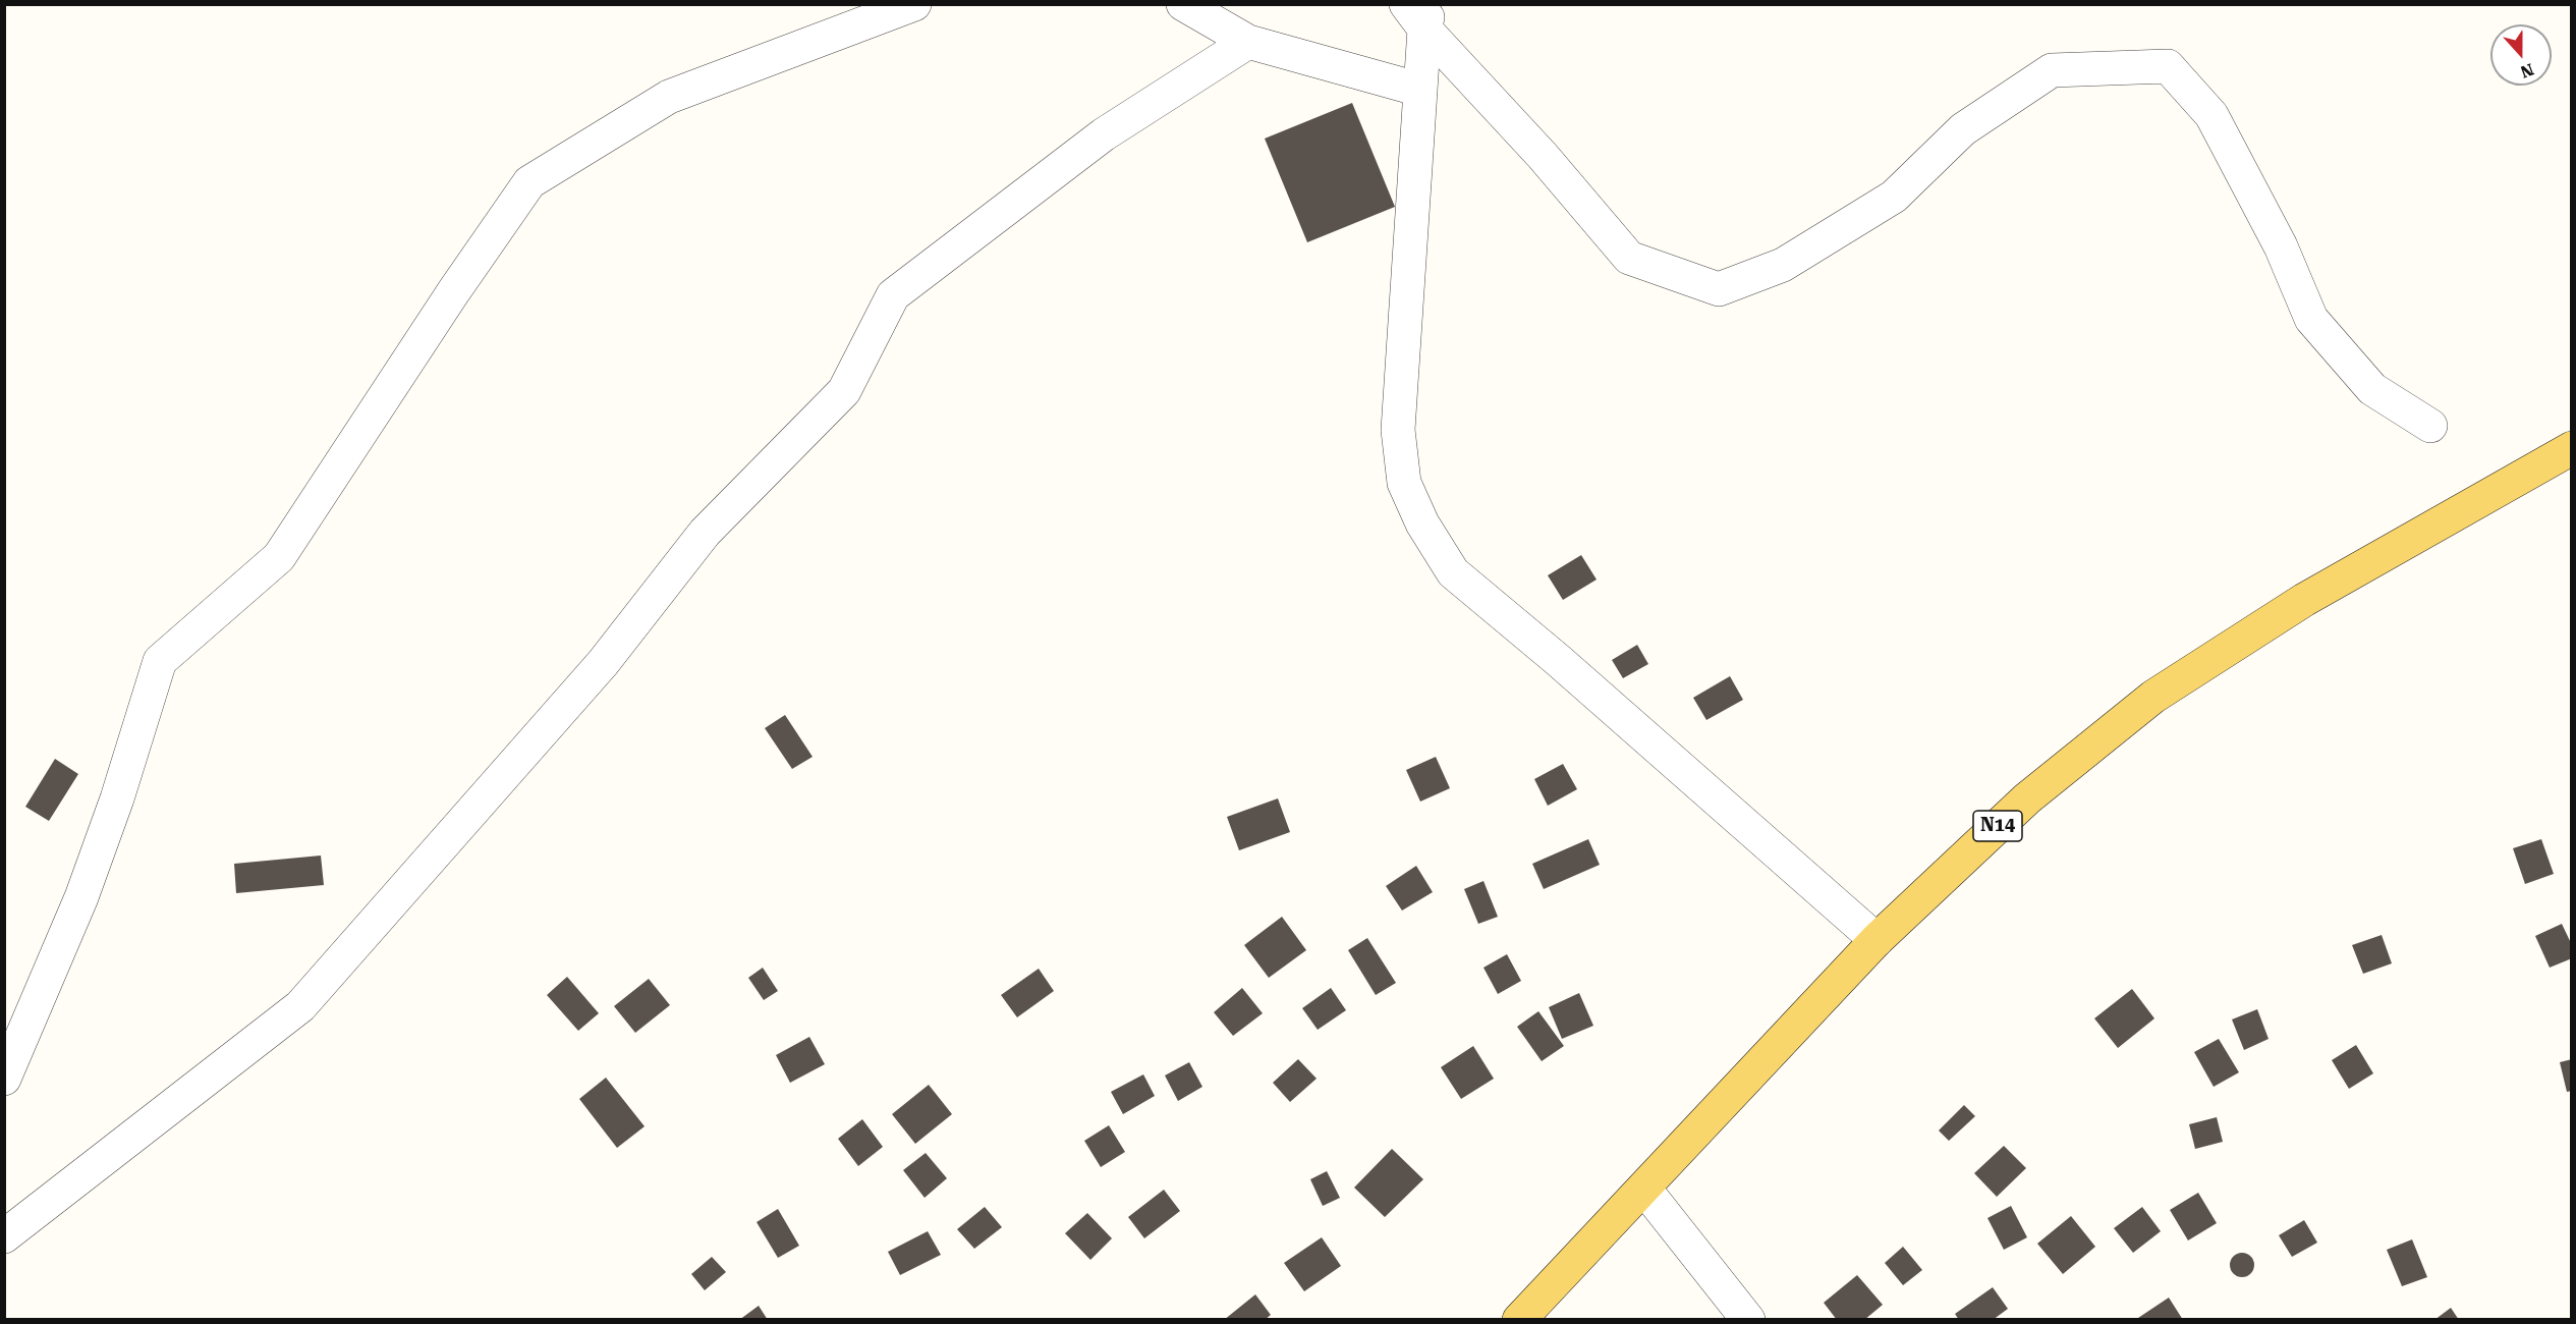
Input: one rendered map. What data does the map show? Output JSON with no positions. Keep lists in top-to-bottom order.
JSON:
{
  "streets": {
    "main road": ["N14"]
  },
  "north": "bottom"
}
